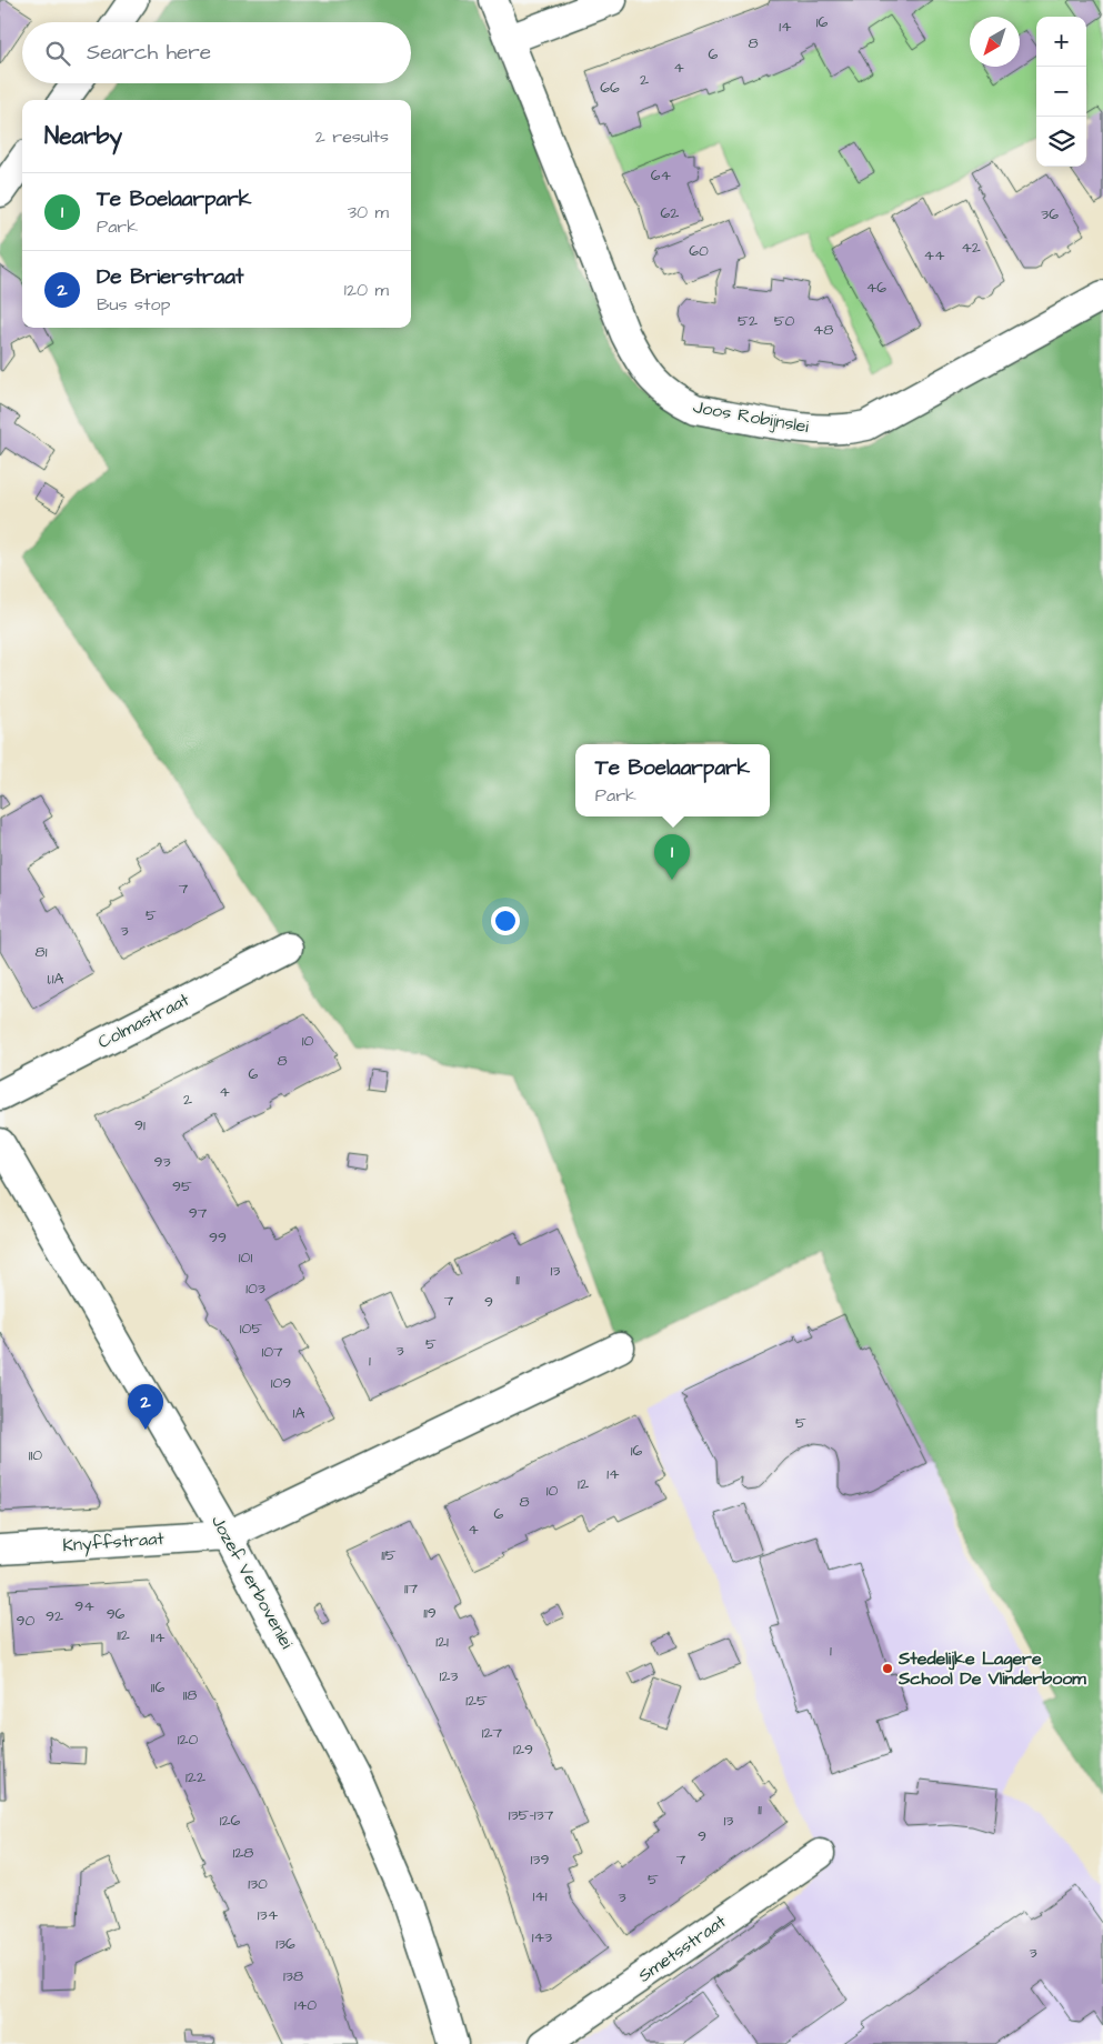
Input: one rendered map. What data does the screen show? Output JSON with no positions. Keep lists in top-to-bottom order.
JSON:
{
  "streets": {
    "street": [
      "Joos Robijnslei",
      "Colmastraat",
      "Knyffstraat",
      "Jozef Verbovenlei",
      "Smetsstraat"
    ]
  },
  "crossings": [
    ["Knyffstraat", "Jozef Verbovenlei"]
  ],
  "places": ["Stedelijke Lagere School De Vlinderboom"],
  "house_numbers": [
    "16",
    "14",
    "8",
    "6",
    "4",
    "2",
    "66",
    "64",
    "62",
    "36",
    "42",
    "60",
    "44",
    "46",
    "52",
    "50",
    "48",
    "7",
    "5",
    "3",
    "81",
    "1,1A",
    "10",
    "8",
    "6",
    "4",
    "2",
    "91",
    "93",
    "95",
    "97",
    "99",
    "101",
    "13",
    "11",
    "103",
    "7",
    "9",
    "105",
    "5",
    "3",
    "107",
    "1",
    "109",
    "1A",
    "5",
    "16",
    "110",
    "14",
    "12",
    "10",
    "8",
    "6",
    "4",
    "115",
    "117",
    "94",
    "119",
    "96",
    "92",
    "90",
    "112",
    "114",
    "121",
    "1",
    "123",
    "116",
    "118",
    "125",
    "127",
    "120",
    "129",
    "122",
    "11",
    "135-137",
    "126",
    "13",
    "9",
    "128",
    "139",
    "7",
    "5",
    "130",
    "141",
    "3",
    "134",
    "143",
    "136",
    "3",
    "138",
    "140"
  ],
  "north": "bottom left",
  "page": {
    "map_buttons": ["+", "−"],
    "search": "Search here",
    "heading": ["Nearby", "2 results"],
    "list": [
      {
        "mark": "1",
        "name": "Te Boelaarpark",
        "note": "Park",
        "value": "30 m"
      },
      {
        "mark": "2",
        "name": "De Brierstraat",
        "note": "Bus stop",
        "value": "120 m"
      }
    ],
    "popup": ["Te Boelaarpark", "Park"],
    "pins": ["1", "2"]
  }
}
